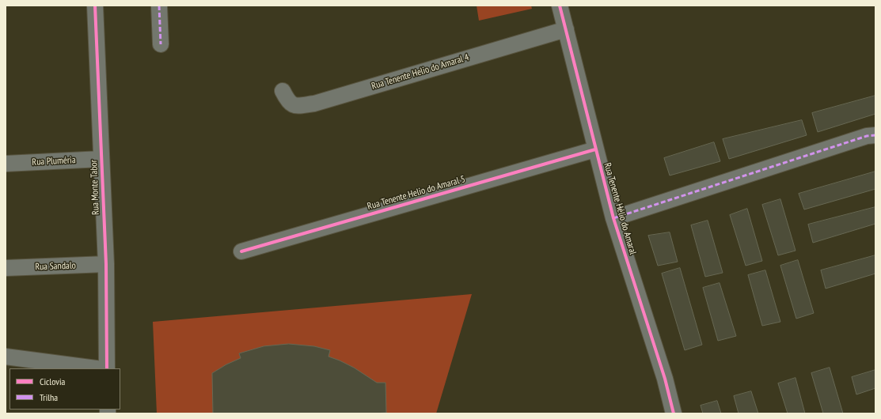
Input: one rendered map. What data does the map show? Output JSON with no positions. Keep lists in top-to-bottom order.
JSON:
{
  "streets": {
    "street": [
      "Rua Tenente Helio do Amaral 4",
      "Rua Pluméria",
      "Rua Monte Tabor",
      "Rua Tenente Helio do Amaral 5",
      "Rua Tenente Hélio do Amaral",
      "Rua Sandalo"
    ]
  },
  "crossings": [
    ["Rua Tenente Helio do Amaral 4", "Rua Tenente Hélio do Amaral"],
    ["Rua Pluméria", "Rua Monte Tabor"],
    ["Rua Monte Tabor", "Rua Sandalo"],
    ["Rua Tenente Helio do Amaral 5", "Rua Tenente Hélio do Amaral"]
  ],
  "legend": ["Ciclovia", "Trilha"]
}
